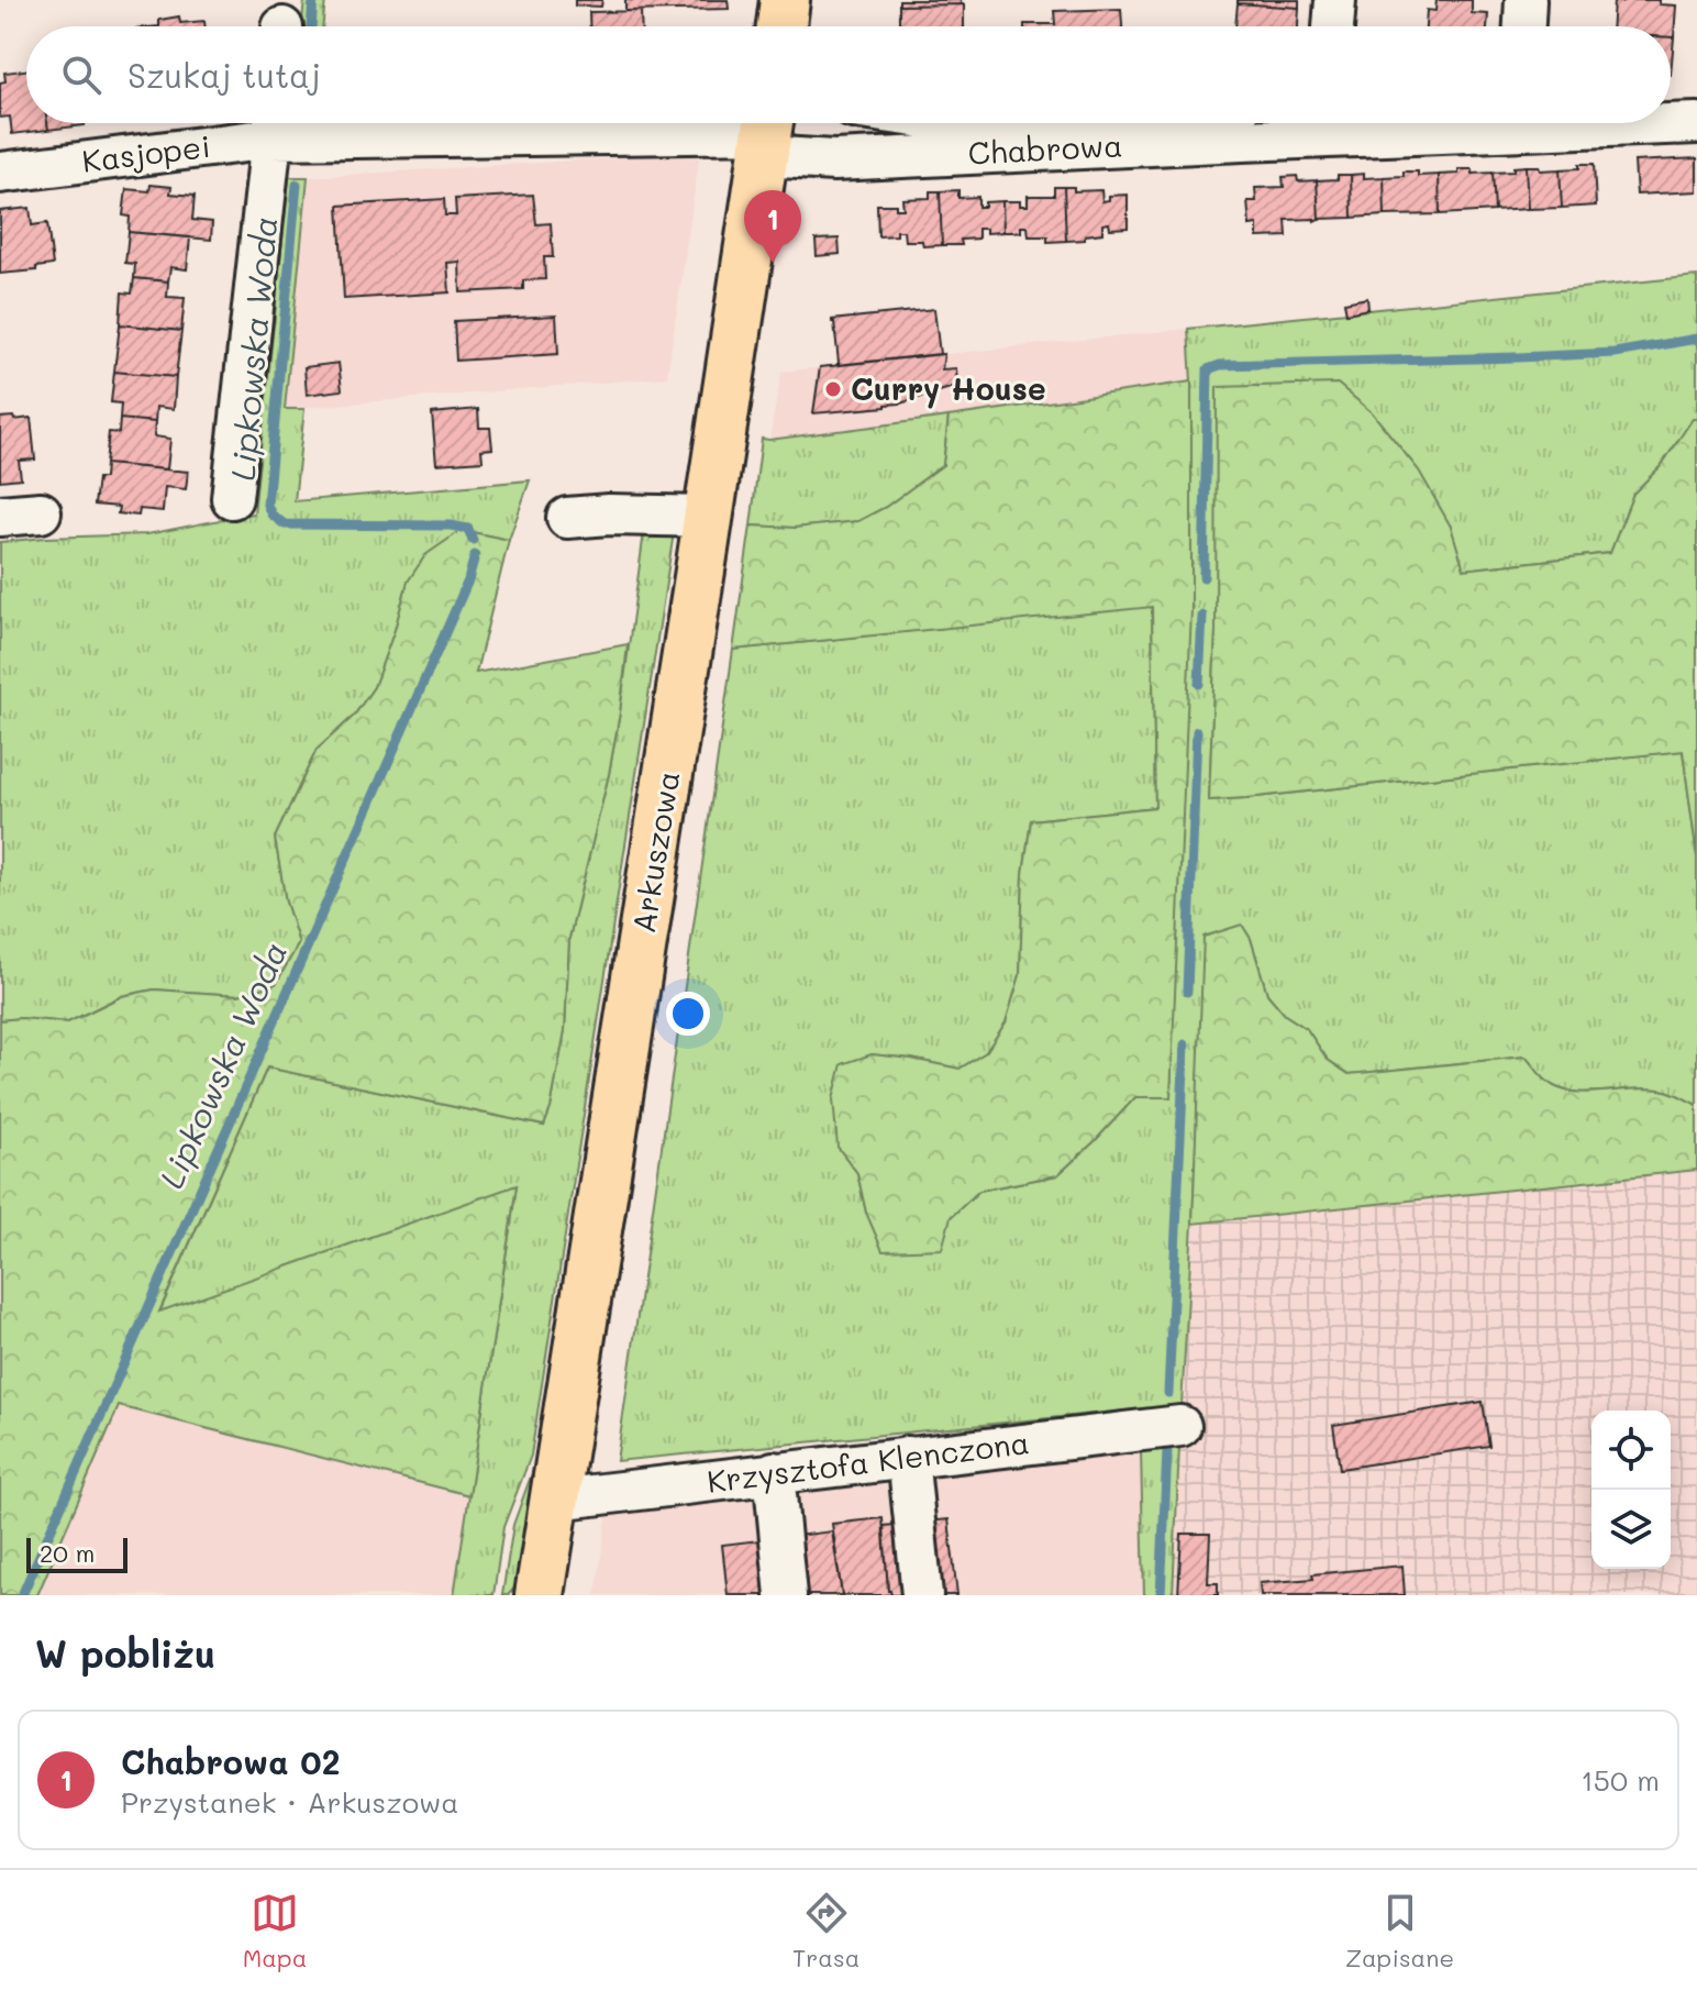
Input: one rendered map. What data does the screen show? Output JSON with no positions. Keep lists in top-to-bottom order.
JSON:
{
  "streets": {
    "main road": ["Arkuszowa"],
    "street": ["Chabrowa", "Kasjopei", "Krzysztofa Klenczona"]
  },
  "crossings": [
    ["Chabrowa", "Kasjopei"],
    ["Chabrowa", "Arkuszowa"],
    ["Kasjopei", "Arkuszowa"],
    ["Arkuszowa", "Krzysztofa Klenczona"]
  ],
  "water": ["Lipkowska Woda"],
  "places": ["Curry House"],
  "scale_bar": "20 m",
  "page": {
    "search": "Szukaj tutaj",
    "pins": "1",
    "scale": "20 m",
    "heading": "W pobliżu",
    "list": [
      {
        "mark": "1",
        "name": "Chabrowa 02",
        "note": "Przystanek · Arkuszowa",
        "value": "150 m"
      }
    ],
    "nav": ["Mapa", "Trasa", "Zapisane"]
  }
}
